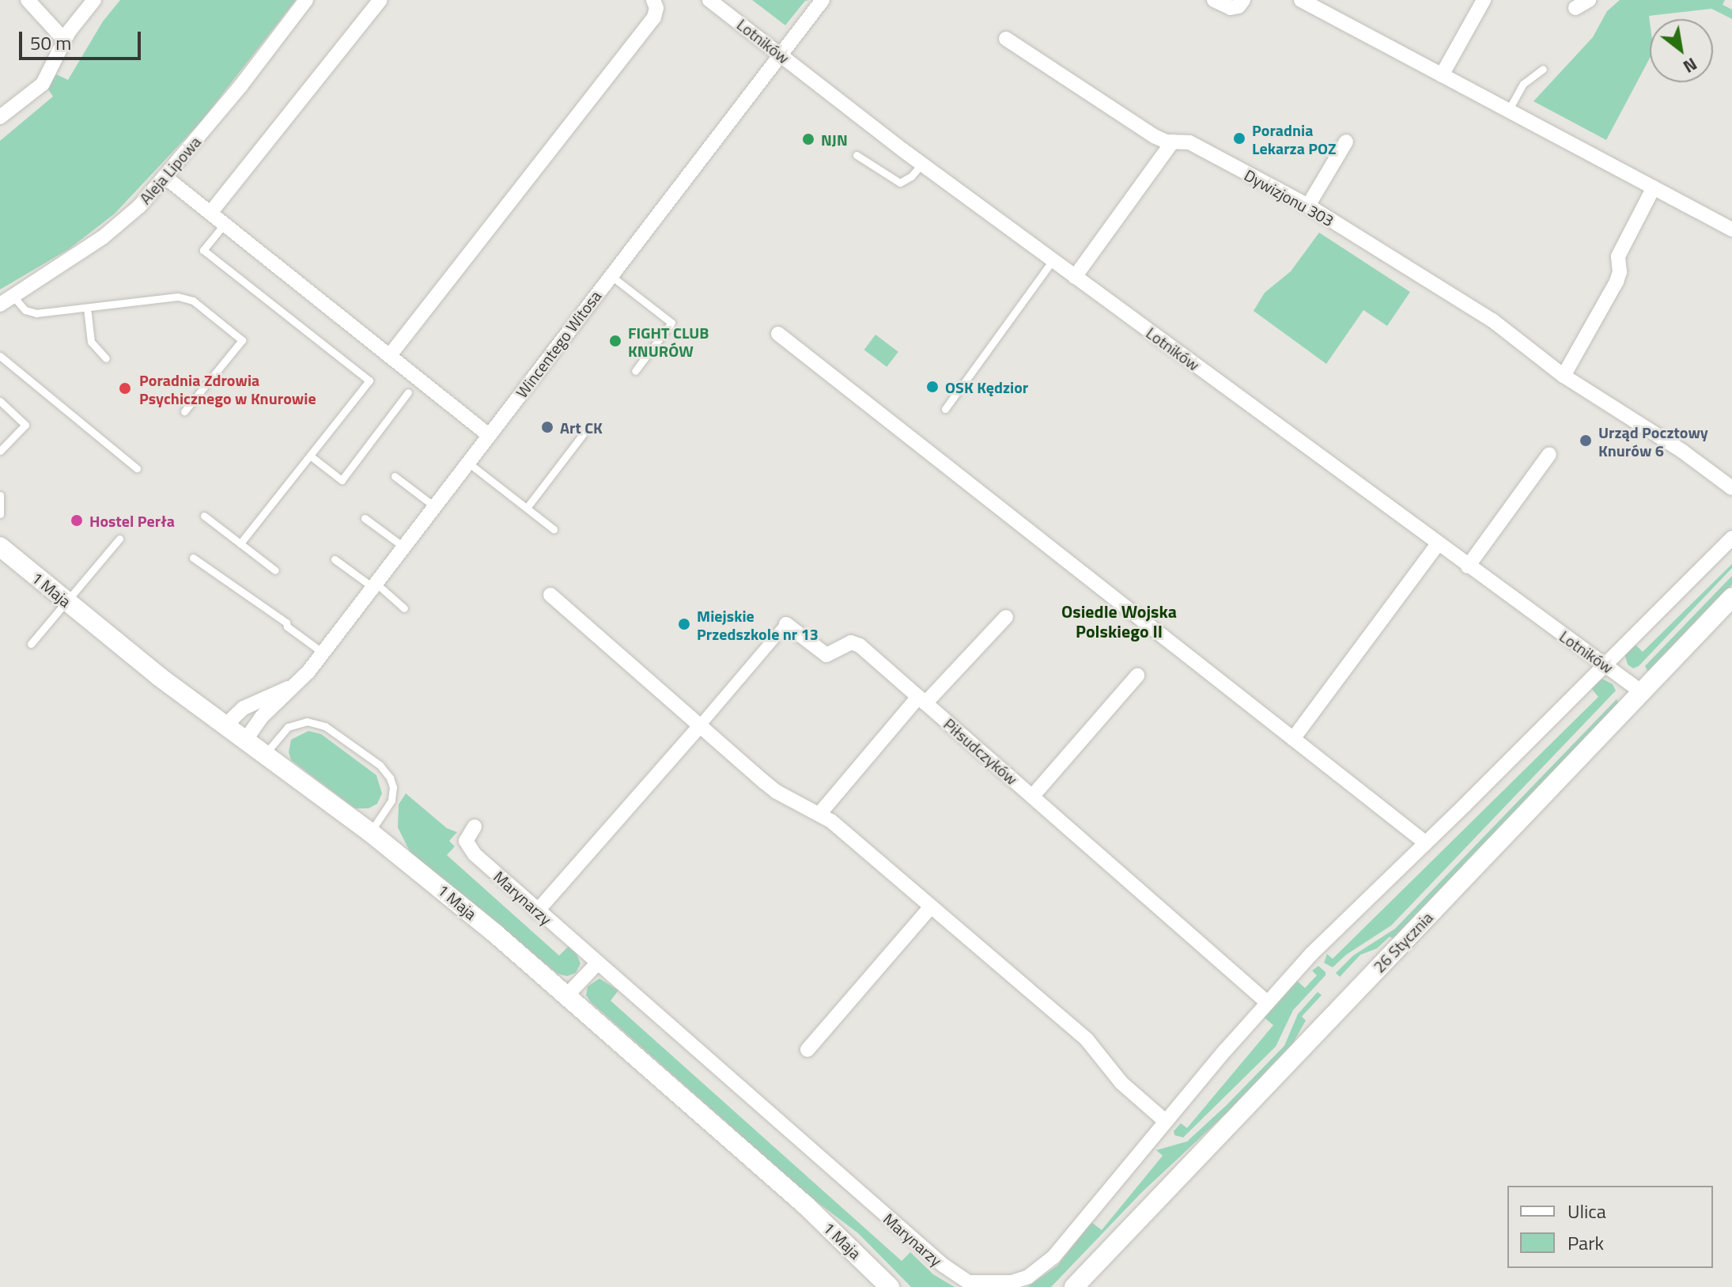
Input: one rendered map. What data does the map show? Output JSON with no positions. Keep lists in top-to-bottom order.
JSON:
{
  "streets": {
    "street": [
      "Lotników",
      "Aleja Lipowa",
      "Dywizjonu 303",
      "Wincentego Witosa",
      "1 Maja",
      "Piłsudczyków",
      "Marynarzy",
      "26 Stycznia"
    ]
  },
  "crossings": [
    ["Lotników", "Wincentego Witosa"],
    ["Lotników", "Marynarzy"],
    ["Lotników", "26 Stycznia"],
    ["Wincentego Witosa", "1 Maja"],
    ["Piłsudczyków", "Marynarzy"]
  ],
  "districts": ["Osiedle Wojska Polskiego II"],
  "places": [
    "Poradnia Lekarza POZ",
    "NJN",
    "FIGHT CLUB KNURÓW",
    "OSK Kędzior",
    "Poradnia Zdrowia Psychicznego w Knurowie",
    "Art CK",
    "Urząd Pocztowy Knurów 6",
    "Hostel Perła",
    "Miejskie Przedszkole nr 13"
  ],
  "legend": ["Ulica", "Park"],
  "scale_bar": "50 m",
  "north": "bottom right"
}
